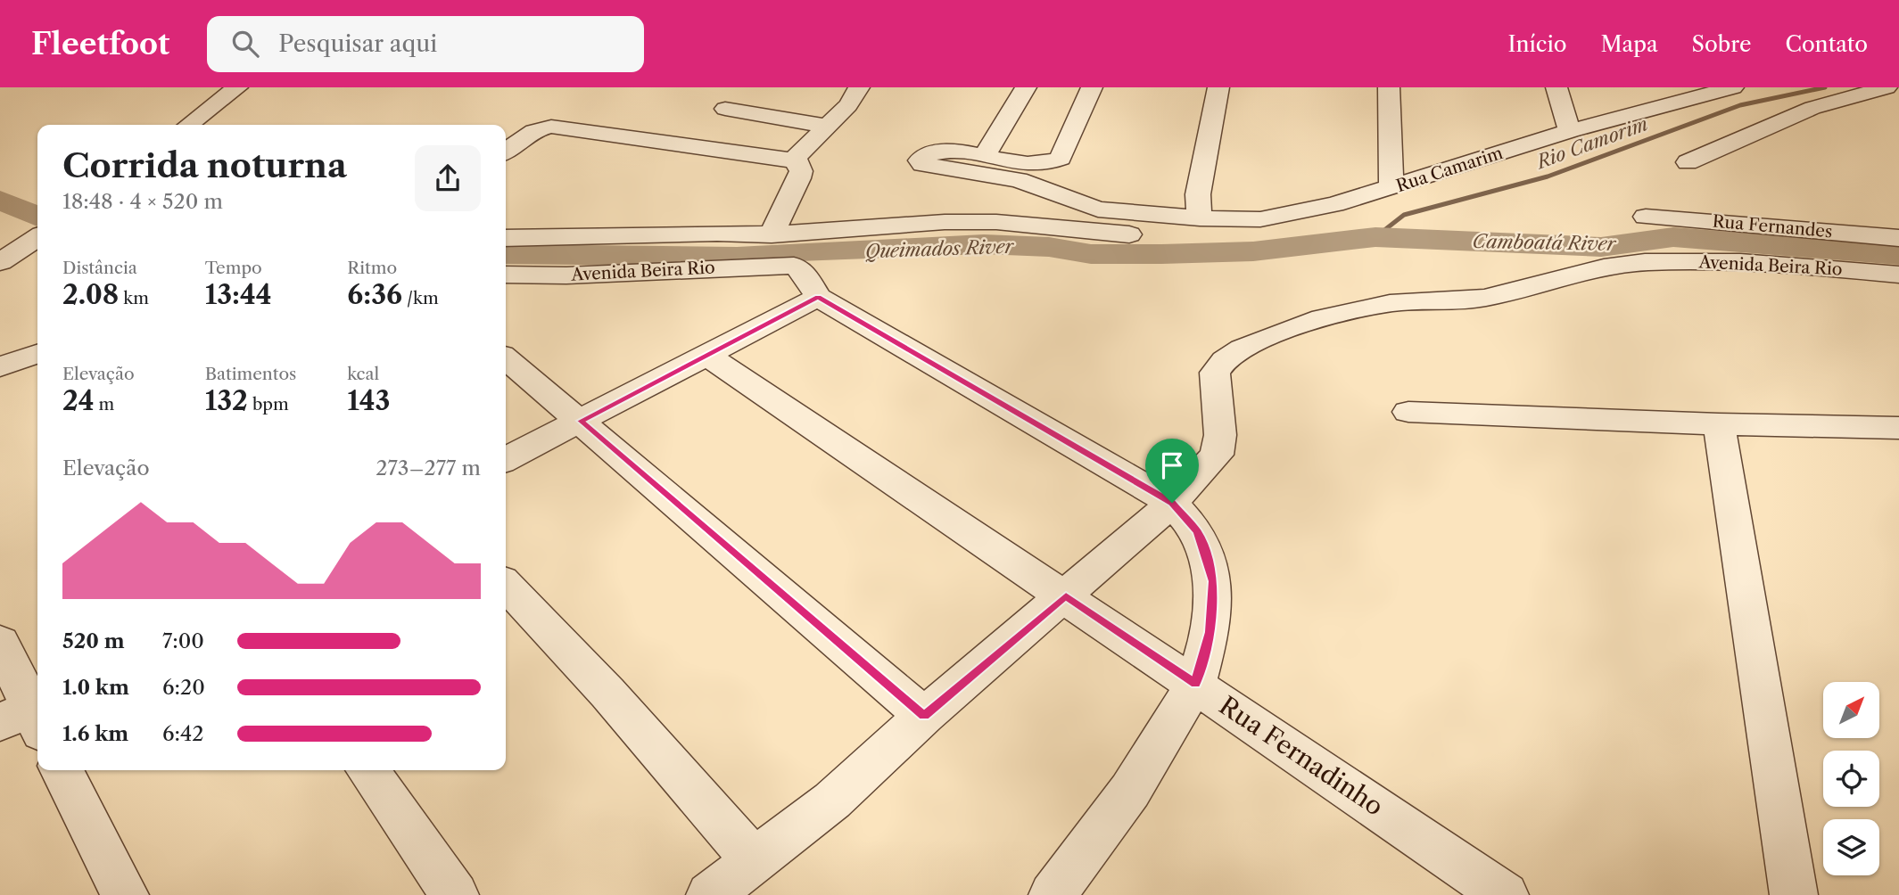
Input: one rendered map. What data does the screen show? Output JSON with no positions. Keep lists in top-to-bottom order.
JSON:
{
  "streets": {
    "street": [
      "Rua Camarim",
      "Rua Fernandes",
      "Avenida Beira Rio",
      "Rua Fernadinho"
    ]
  },
  "crossings": [
    ["Avenida Beira Rio", "Rua Fernadinho"]
  ],
  "water": ["Rio Camorim", "Camboatá River", "Queimados River"],
  "north": "top right",
  "page": {
    "header": "Fleetfoot",
    "search": "Pesquisar aqui",
    "nav": [
      "Início",
      "Mapa",
      "Sobre",
      "Contato"
    ],
    "heading": ["Corrida noturna", "18:48 · 4 × 520 m"],
    "stats": [
      ["Distância", "2.08 km"],
      ["Tempo", "13:44"],
      ["Ritmo", "6:36 /km"],
      ["Elevação", "24 m"],
      ["Batimentos", "132 bpm"],
      ["kcal", "143"]
    ],
    "chart": ["Elevação", "273–277 m"],
    "list": [
      {
        "name": "520 m",
        "note": "7:00"
      },
      {
        "name": "1.0 km",
        "note": "6:20"
      },
      {
        "name": "1.6 km",
        "note": "6:42"
      }
    ]
  }
}
